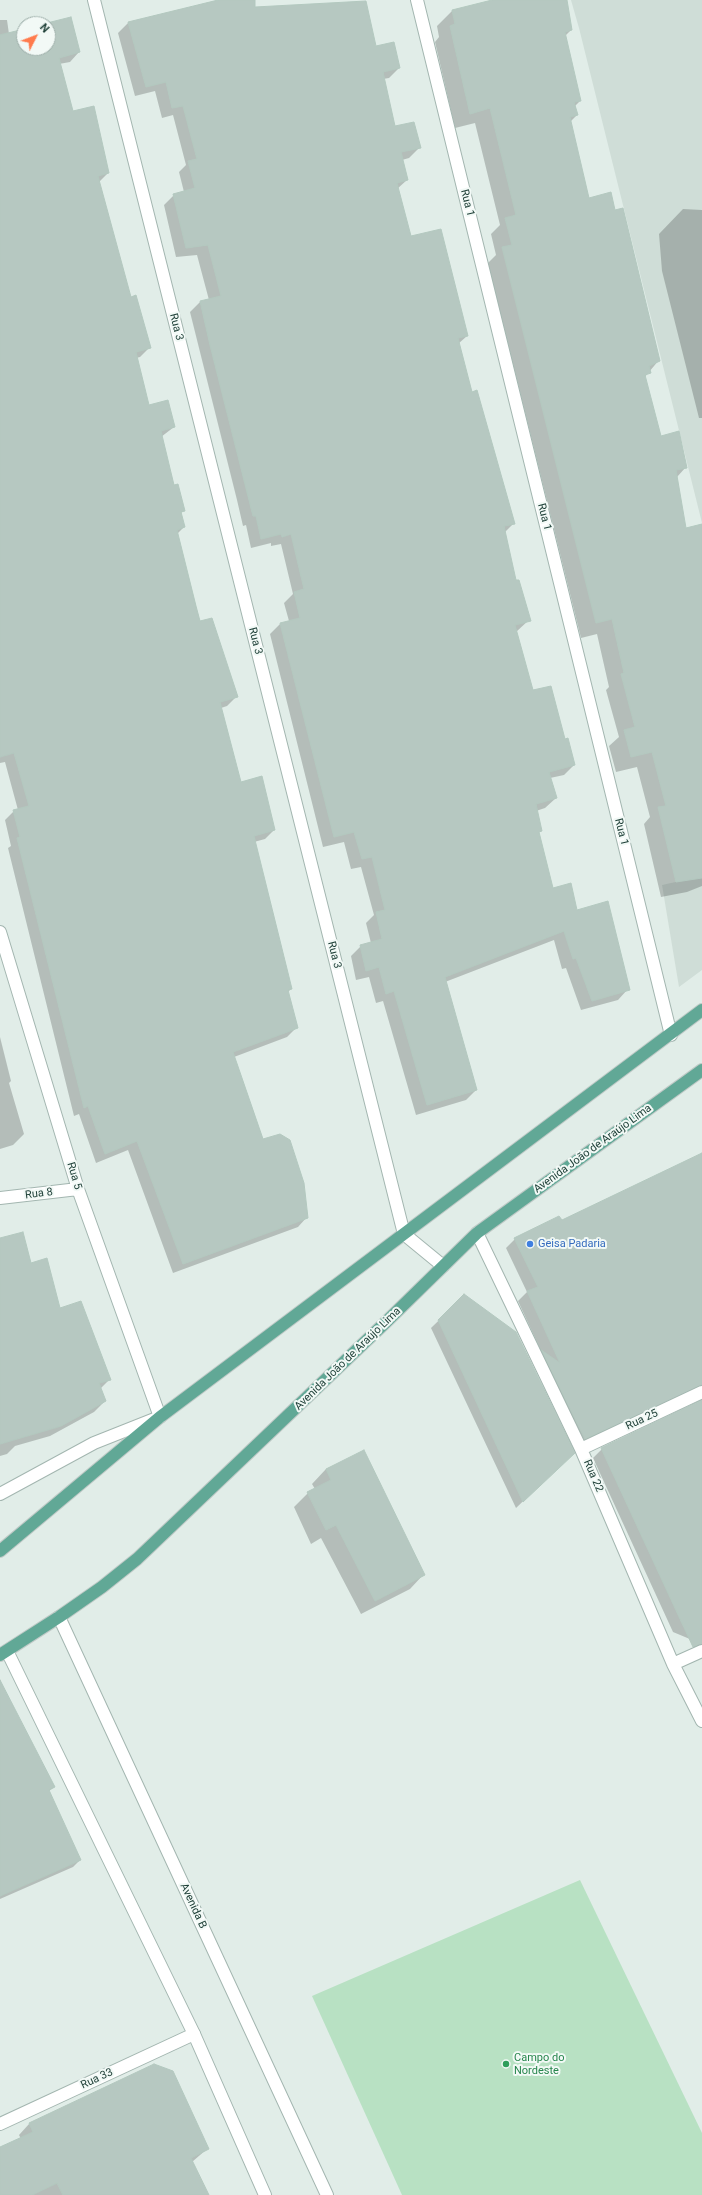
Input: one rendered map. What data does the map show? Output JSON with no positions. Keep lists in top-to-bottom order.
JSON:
{
  "streets": {
    "main road": ["Avenida João de Araújo Lima"],
    "street": [
      "Rua 1",
      "Rua 3",
      "Rua 5",
      "Rua 8",
      "Rua 25",
      "Rua 22",
      "Avenida B",
      "Rua 33"
    ]
  },
  "crossings": [
    ["Avenida João de Araújo Lima", "Rua 22"],
    ["Avenida João de Araújo Lima", "Avenida B"],
    ["Rua 5", "Rua 8"],
    ["Rua 25", "Rua 22"]
  ],
  "places": ["Geisa Padaria", "Campo do Nordeste"],
  "north": "top right"
}
